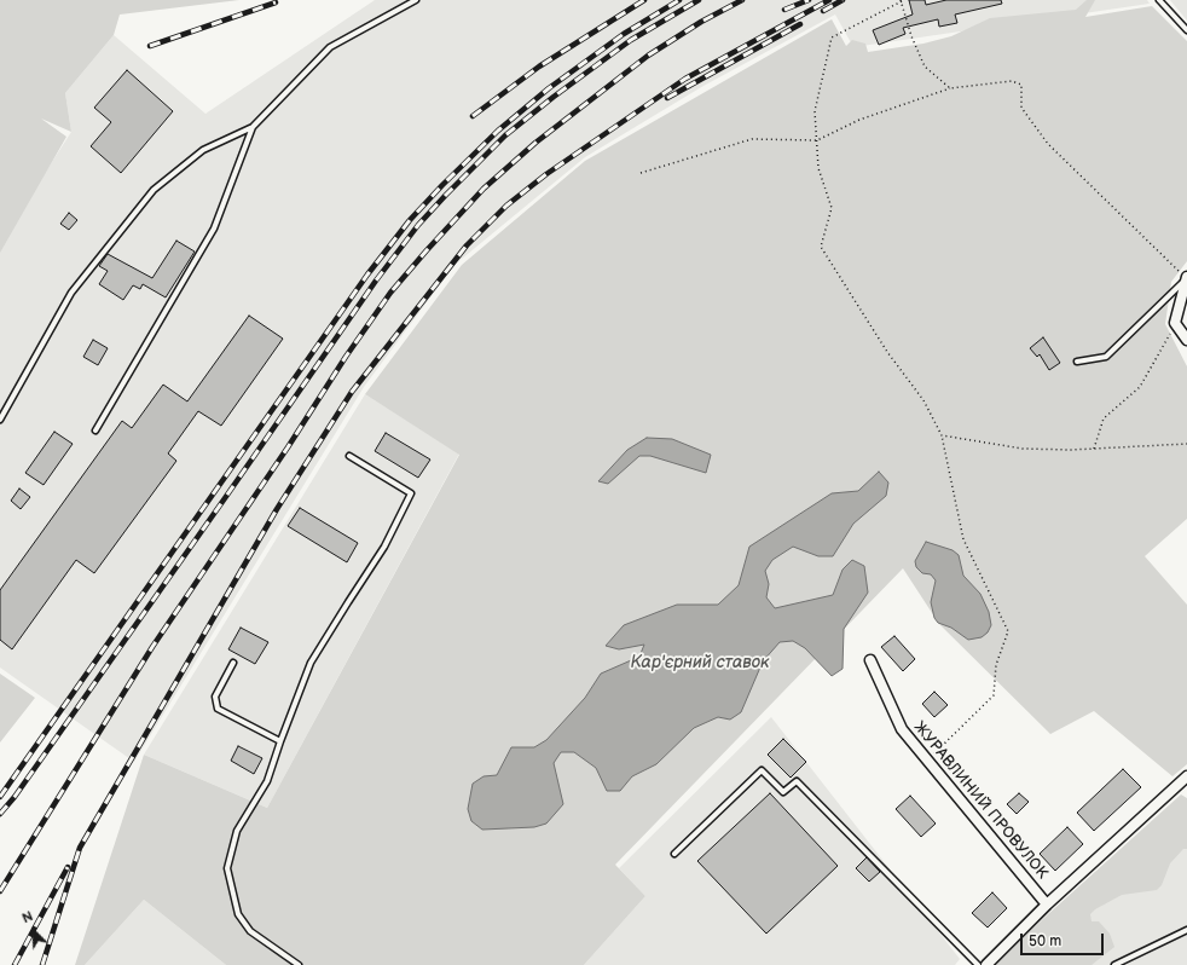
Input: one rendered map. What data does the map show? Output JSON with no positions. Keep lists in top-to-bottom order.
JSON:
{
  "streets": {
    "street": ["ЖУРАВЛИНИЙ ПРОВУЛОК"]
  },
  "water": ["Кар'єрний ставок"],
  "scale_bar": "50 m",
  "north": "top left"
}
